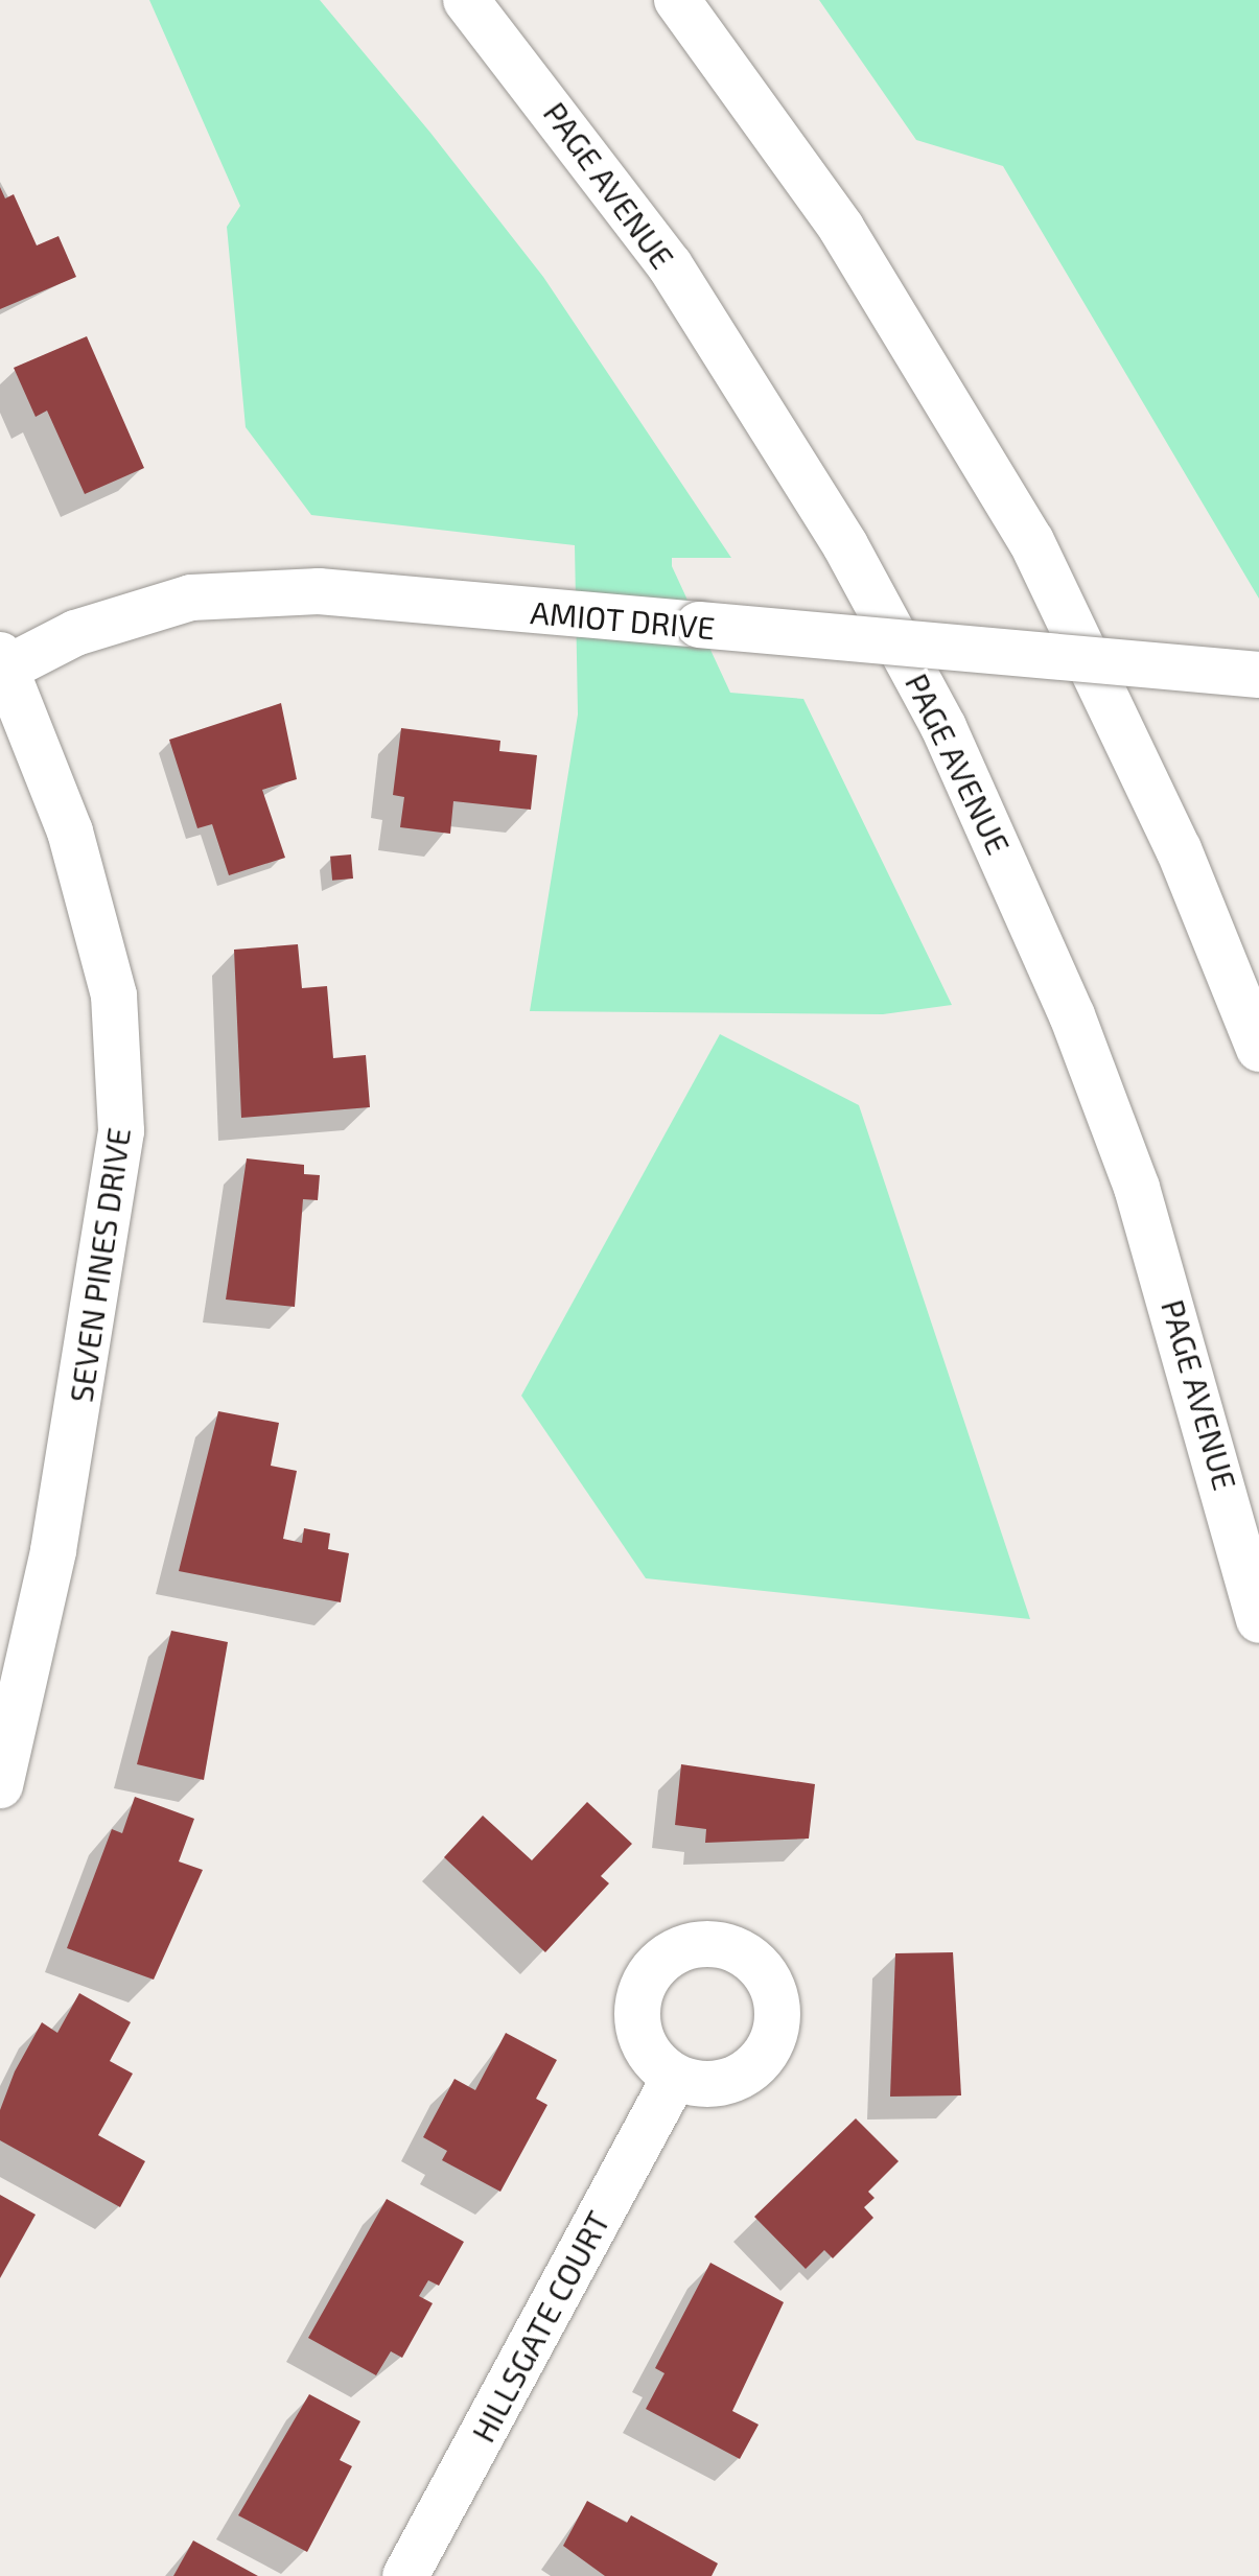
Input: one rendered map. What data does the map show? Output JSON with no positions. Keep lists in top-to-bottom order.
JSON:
{
  "streets": {
    "main road": [
      "PAGE AVENUE",
      "AMIOT DRIVE",
      "SEVEN PINES DRIVE",
      "HILLSGATE COURT"
    ]
  },
  "crossings": [
    ["AMIOT DRIVE", "SEVEN PINES DRIVE"]
  ]
}
